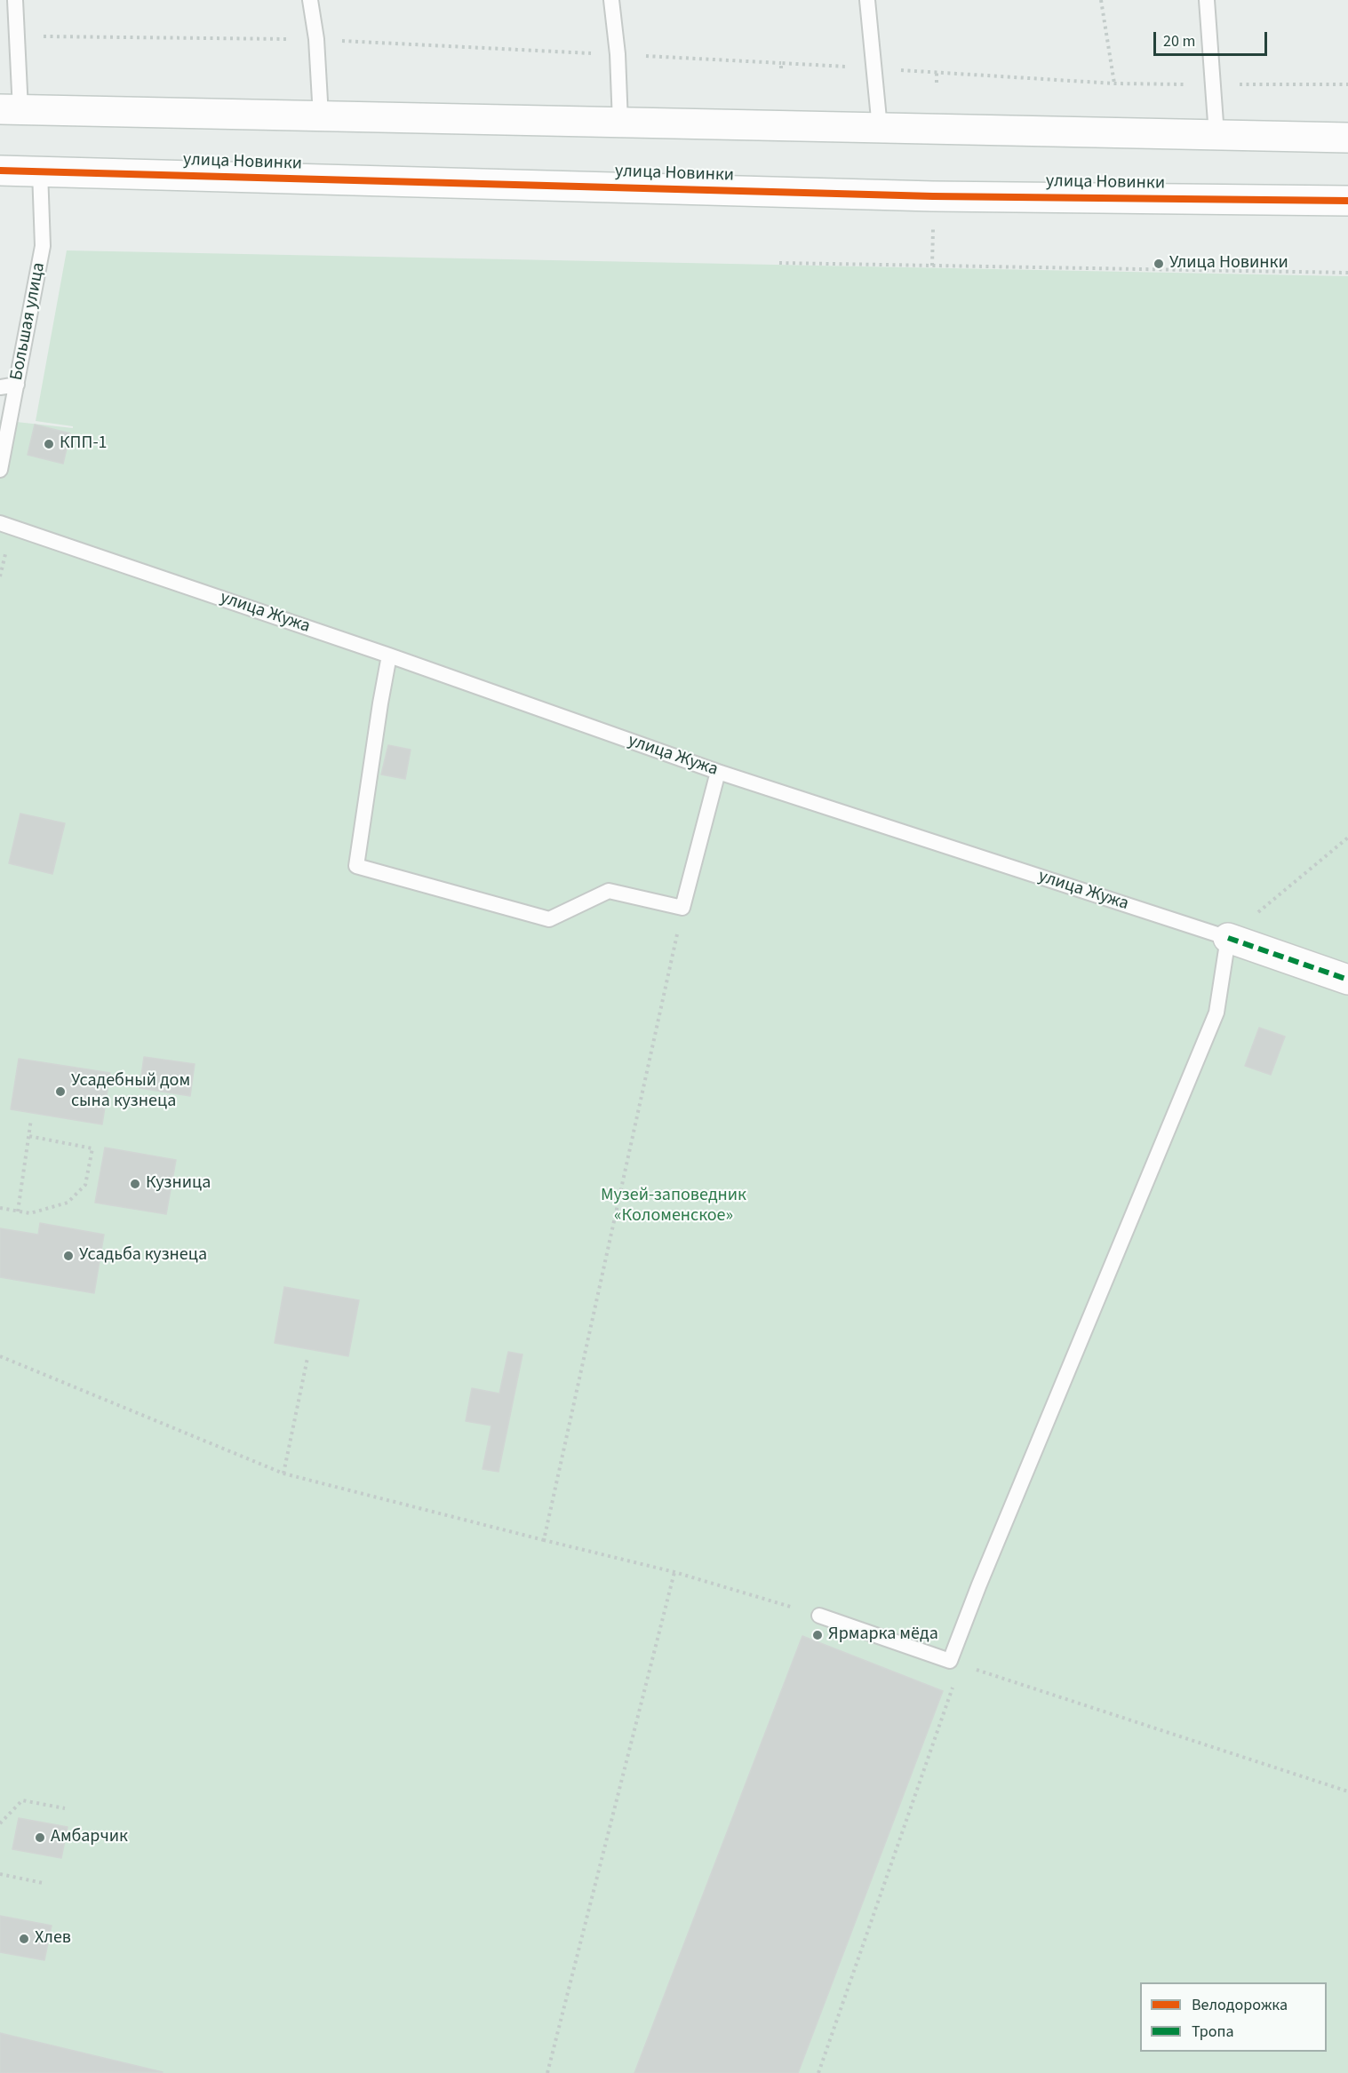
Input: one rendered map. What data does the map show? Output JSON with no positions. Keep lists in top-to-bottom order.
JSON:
{
  "streets": {
    "street": ["улица Новинки", "улица Жужа"],
    "lane": ["Большая улица"]
  },
  "crossings": [
    ["улица Новинки", "Большая улица"]
  ],
  "parks": ["Музей-заповедник «Коломенское»"],
  "places": [
    "Улица Новинки",
    "КПП-1",
    "Усадебный дом сына кузнеца",
    "Кузница",
    "Усадьба кузнеца",
    "Ярмарка мёда",
    "Амбарчик",
    "Хлев"
  ],
  "legend": ["Велодорожка", "Тропа"],
  "scale_bar": "20 m"
}
